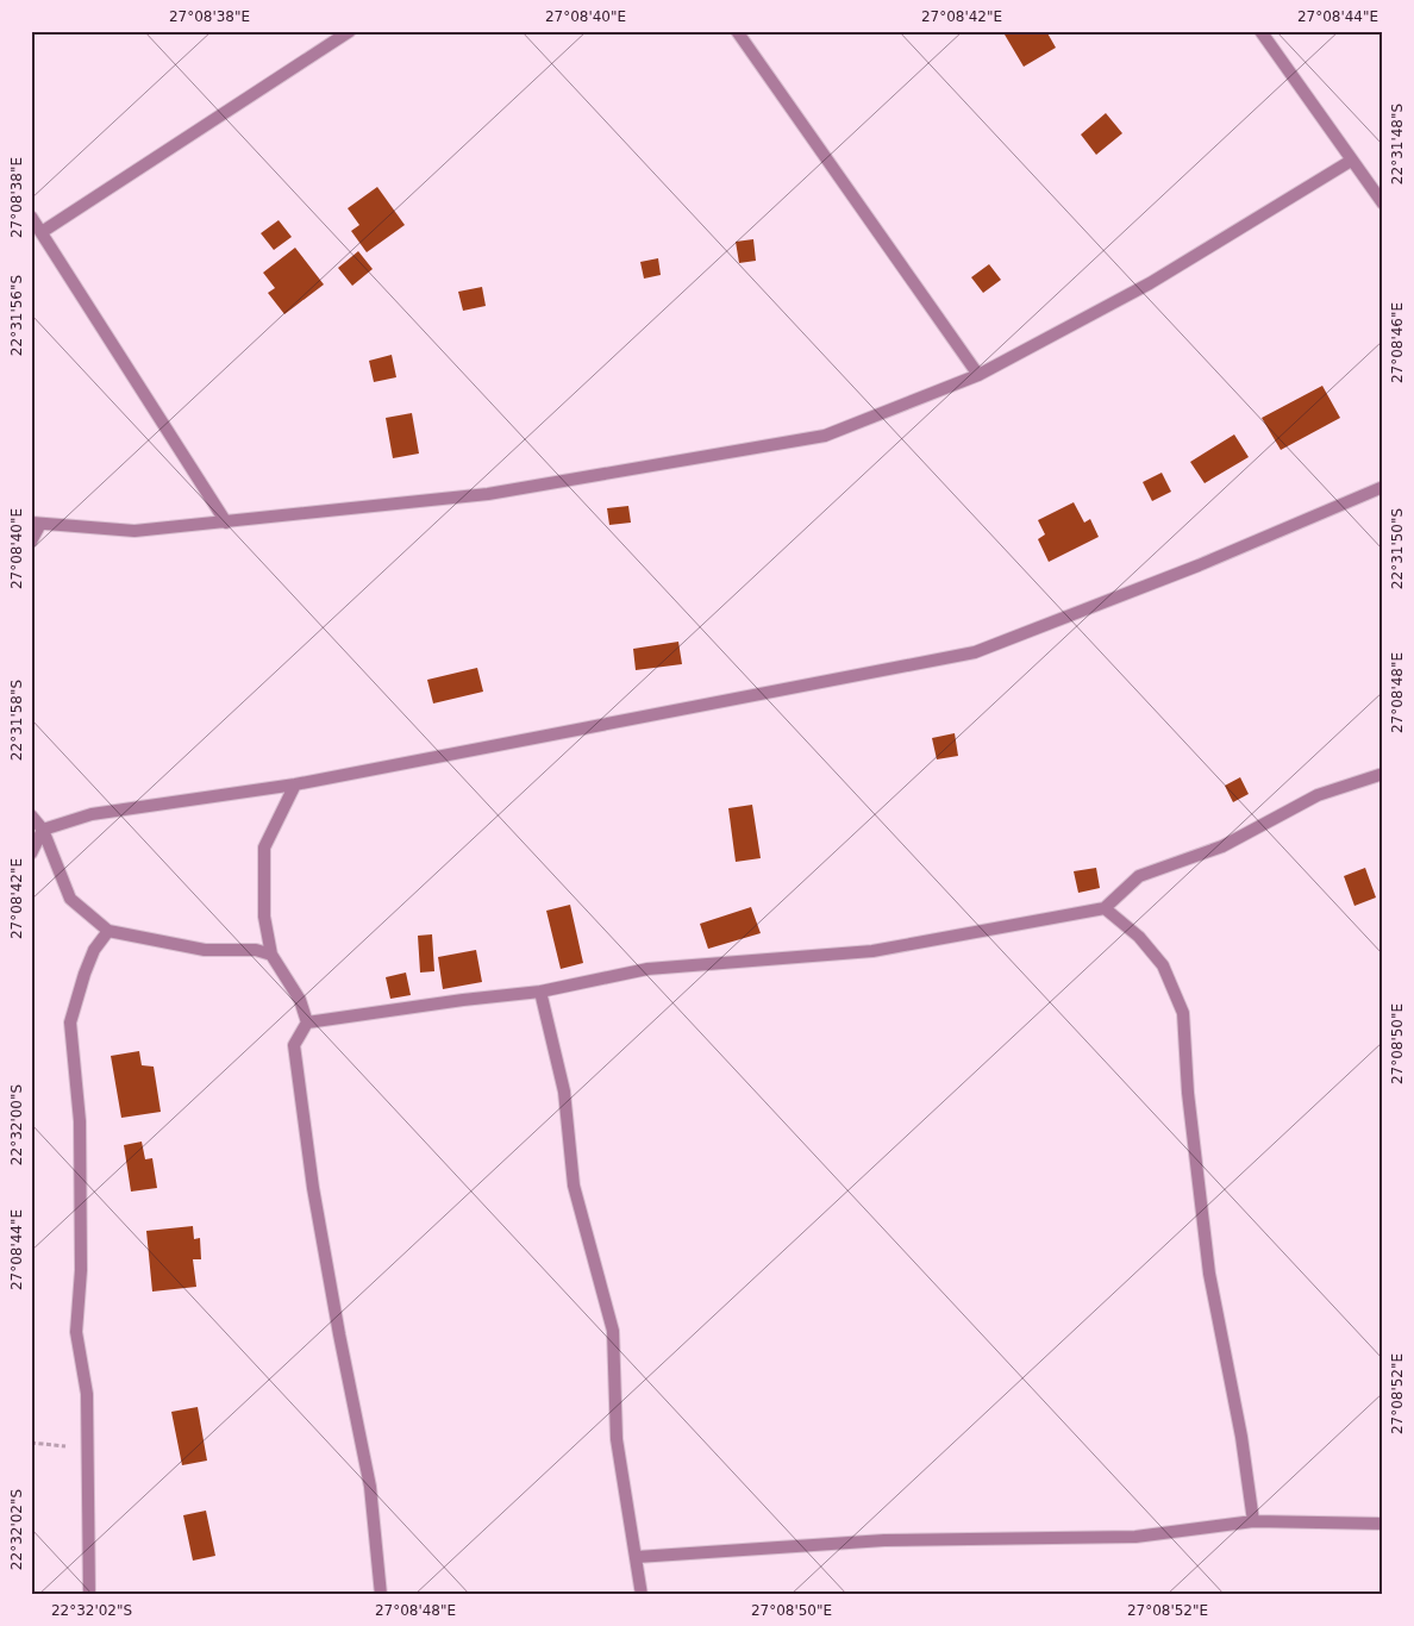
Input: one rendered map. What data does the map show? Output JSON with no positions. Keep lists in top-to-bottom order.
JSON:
{
  "coordinates": [
    "27°08'38\"E",
    "27°08'40\"E",
    "27°08'42\"E",
    "27°08'44\"E",
    "22°31'48\"S",
    "22°31'56\"S",
    "27°08'46\"E",
    "22°31'50\"S",
    "27°08'48\"E",
    "22°31'58\"S",
    "27°08'50\"E",
    "22°32'00\"S",
    "27°08'52\"E",
    "22°32'02\"S"
  ]
}
